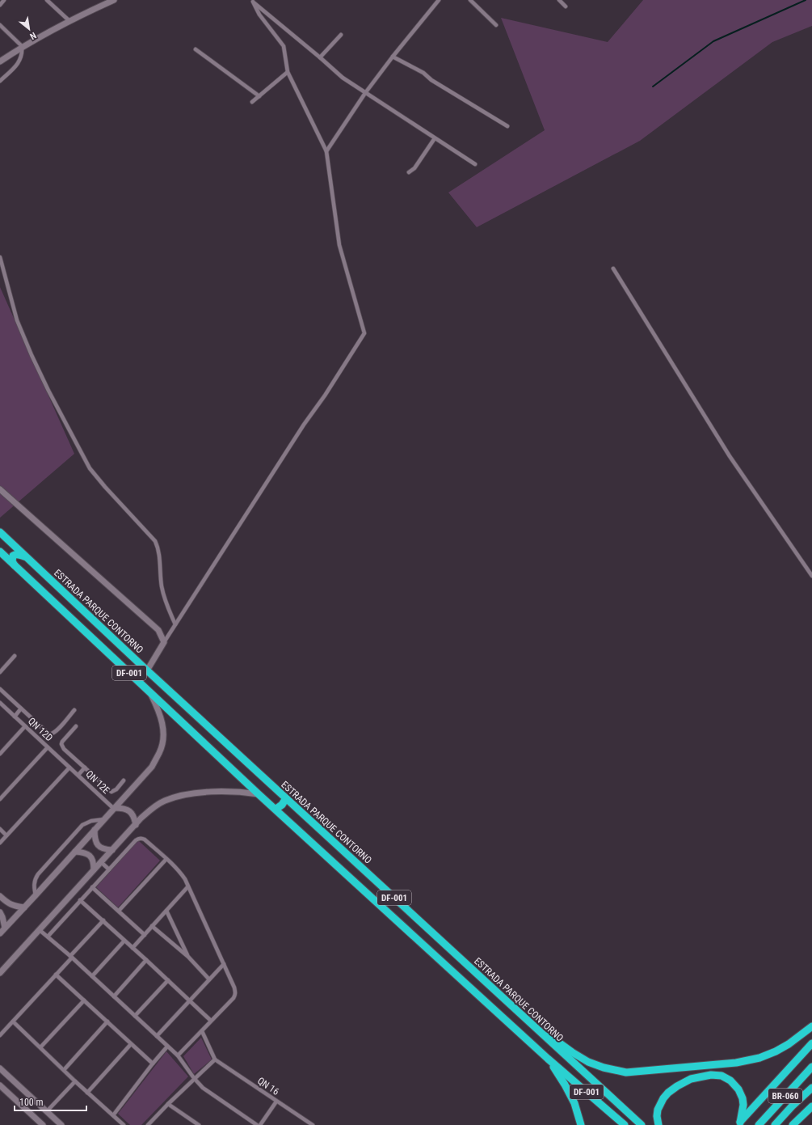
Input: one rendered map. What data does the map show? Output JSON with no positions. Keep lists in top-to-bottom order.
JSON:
{
  "streets": {
    "highway": ["ESTRADA PARQUE CONTORNO", "DF-001", "BR-060"],
    "street": ["QN 12D", "QN 12E", "QN 16"]
  },
  "crossings": [
    ["QN 12D", "QN 12E"]
  ],
  "scale_bar": "100 m",
  "north": "bottom right"
}
